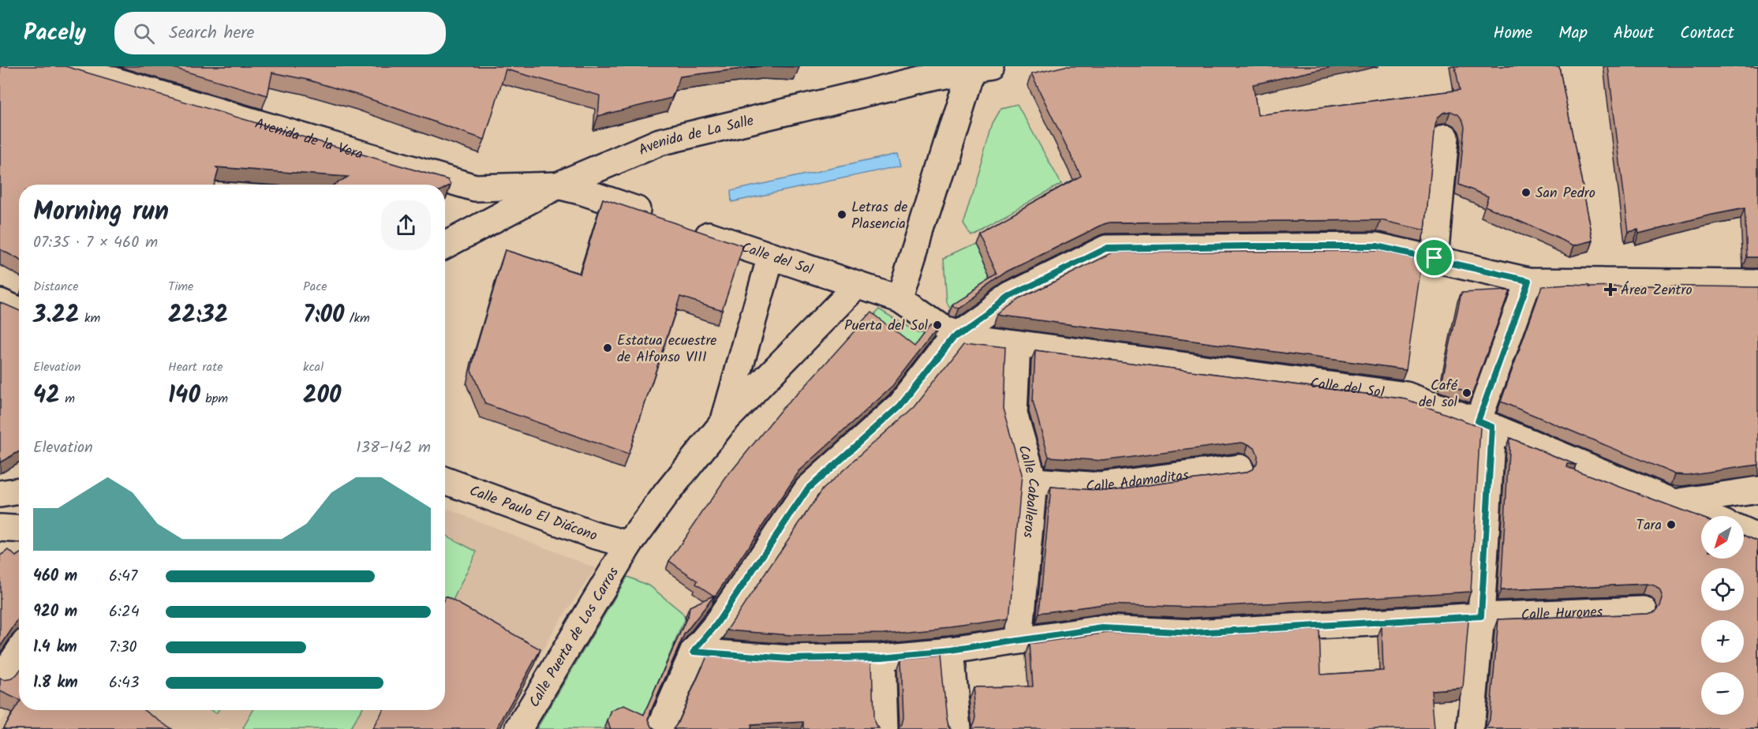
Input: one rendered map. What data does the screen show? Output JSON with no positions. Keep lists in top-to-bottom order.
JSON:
{
  "streets": {
    "street": [
      "Avenida de La Salle",
      "Avenida de la Vera",
      "Calle del Sol",
      "Calle Adamaditas",
      "Calle Caballeros",
      "Calle Paulo El Diácono",
      "Calle Hurones",
      "Calle Puerta de Los Carros"
    ]
  },
  "crossings": [
    ["Avenida de La Salle", "Avenida de la Vera"],
    ["Calle del Sol", "Calle Caballeros"],
    ["Calle del Sol", "Calle Puerta de Los Carros"],
    ["Calle Adamaditas", "Calle Caballeros"],
    ["Calle Caballeros", "Calle Hurones"],
    ["Calle Paulo El Diácono", "Calle Puerta de Los Carros"]
  ],
  "places": {
    "other": [
      "San Pedro",
      "Letras de Plasencia",
      "Puerta del Sol",
      "Estatua ecuestre de Alfonso VIII",
      "Café del sol",
      "Tara"
    ],
    "health": ["Área Zentro"]
  },
  "north": "bottom left",
  "page": {
    "header": "Pacely",
    "search": "Search here",
    "nav": [
      "Home",
      "Map",
      "About",
      "Contact"
    ],
    "heading": ["Morning run", "07:35 · 7 × 460 m"],
    "stats": [
      ["Distance", "3.22 km"],
      ["Time", "22:32"],
      ["Pace", "7:00 /km"],
      ["Elevation", "42 m"],
      ["Heart rate", "140 bpm"],
      ["kcal", "200"]
    ],
    "chart": ["Elevation", "138–142 m"],
    "map_buttons": ["+", "−"],
    "list": [
      {
        "name": "460 m",
        "note": "6:47"
      },
      {
        "name": "920 m",
        "note": "6:24"
      },
      {
        "name": "1.4 km",
        "note": "7:30"
      },
      {
        "name": "1.8 km",
        "note": "6:43"
      }
    ]
  }
}
